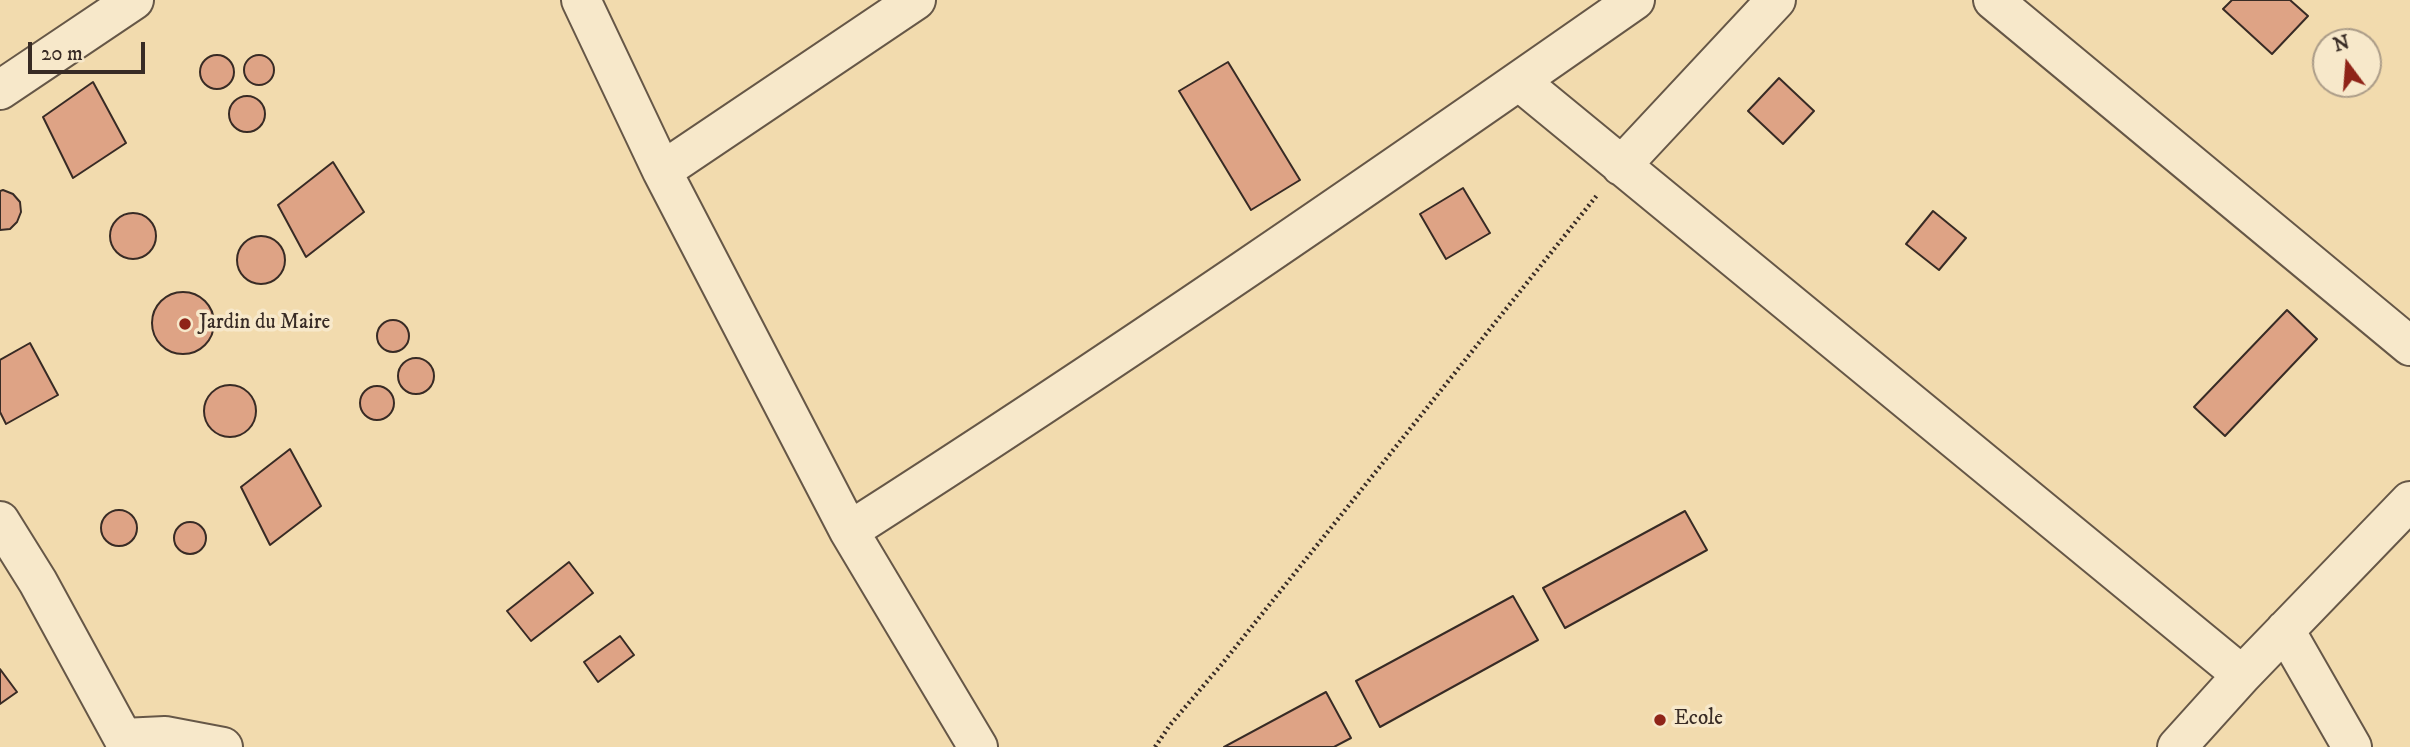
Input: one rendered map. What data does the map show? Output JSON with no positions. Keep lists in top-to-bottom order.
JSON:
{
  "places": ["Jardin du Maire", "Ecole"],
  "scale_bar": "20 m",
  "north": "top"
}
